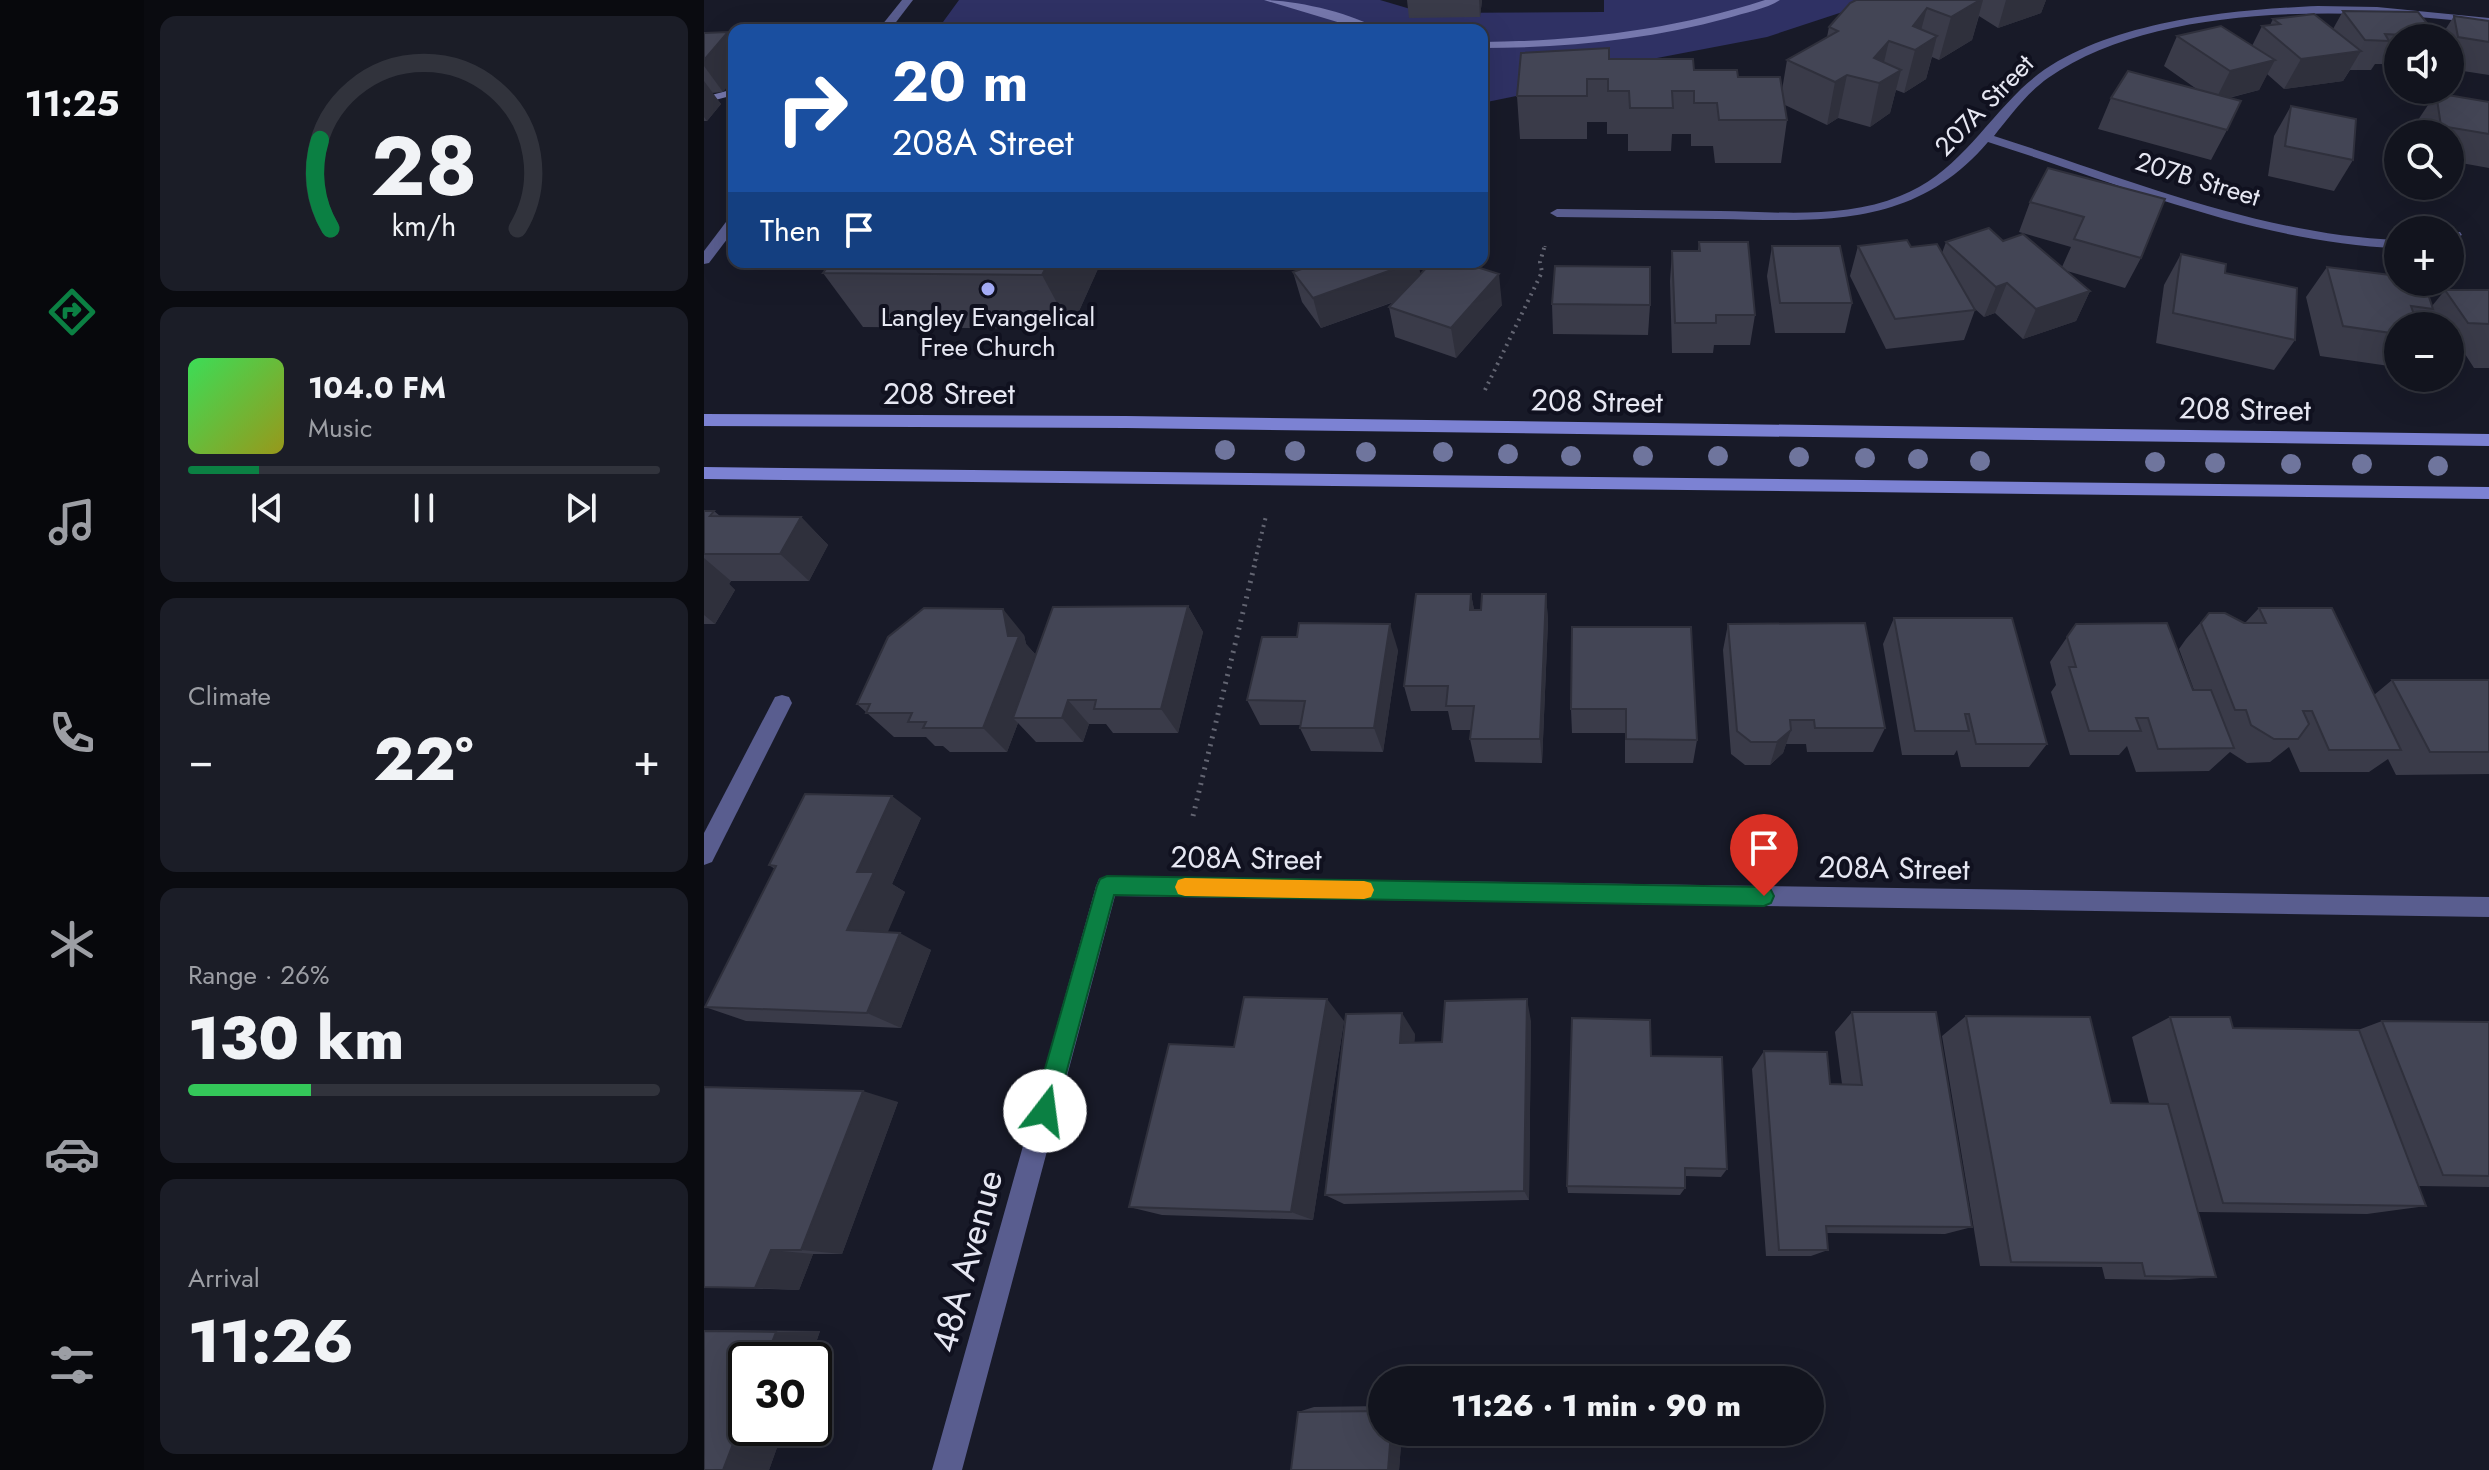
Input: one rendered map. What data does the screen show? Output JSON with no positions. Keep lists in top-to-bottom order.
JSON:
{
  "streets": {
    "main road": ["208 Street"],
    "street": [
      "207A Street",
      "207B Street",
      "208A Street",
      "48A Avenue"
    ]
  },
  "crossings": [
    ["207A Street", "207B Street"],
    ["208A Street", "48A Avenue"]
  ],
  "places": ["Langley Evangelical Free Church"],
  "page": {
    "tabs": "11:25",
    "map_buttons": ["+", "−"],
    "turn": ["20 m", "208A Street"],
    "then": "Then",
    "song": ["104.0 FM", "Music"],
    "tile": [
      "Climate",
      ["Range · 26%", "130 km"],
      ["Arrival", "11:26"]
    ],
    "heat": ["−", "22°", "+"],
    "limit": "30",
    "trip": "11:26 · 1 min · 90 m",
    "gauge": ["28", "km/h"]
  }
}
